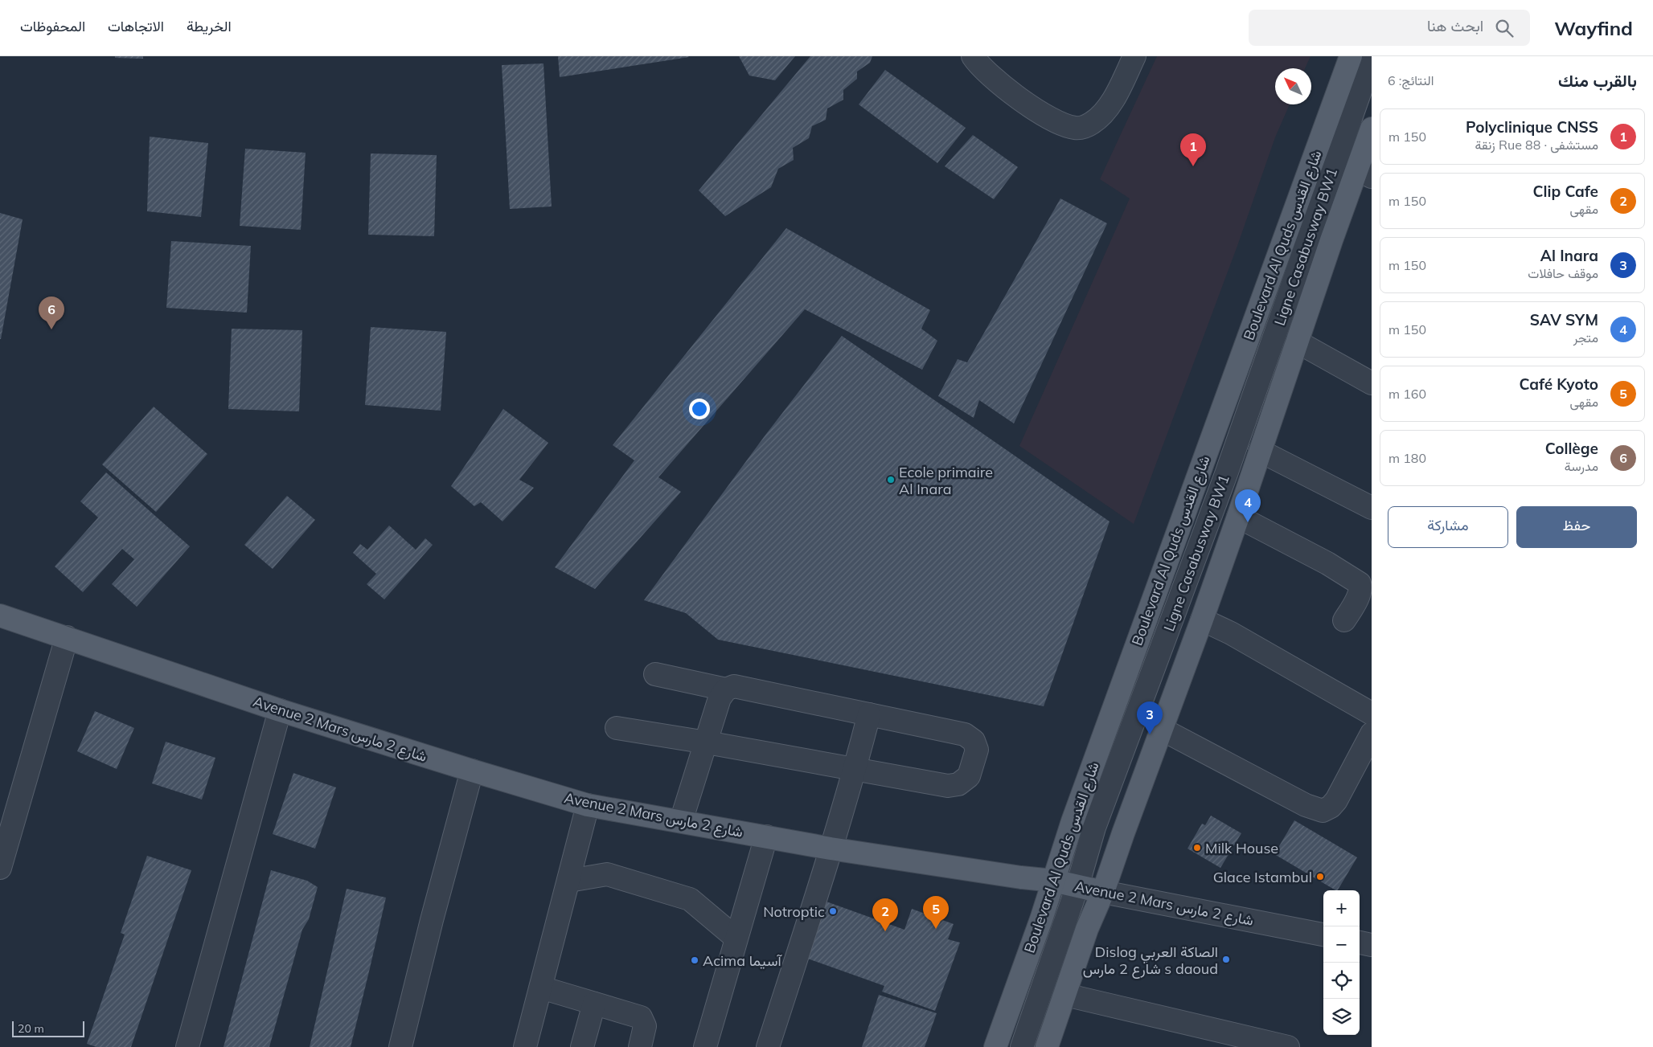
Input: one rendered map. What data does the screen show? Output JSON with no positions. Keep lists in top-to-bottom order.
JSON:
{
  "streets": {
    "main road": ["Boulevard Al Quds شارع القدس", "Avenue 2 Mars شارع 2 مارس"],
    "street": ["Ligne Casabusway BW1"]
  },
  "crossings": [
    ["Boulevard Al Quds شارع القدس", "Avenue 2 Mars شارع 2 مارس"],
    ["Ligne Casabusway BW1", "Avenue 2 Mars شارع 2 مارس"]
  ],
  "places": [
    "Ecole primaire Al Inara",
    "Milk House",
    "Glace Istambul",
    "Notroptic",
    "Dislog الصاكة العربي شارع 2 مارس s daoud",
    "Acima آسيما"
  ],
  "scale_bar": "20 m",
  "north": "top left",
  "page": {
    "header": "Wayfind",
    "search": "ابحث هنا",
    "nav": ["الخريطة", "الاتجاهات", "المحفوظات"],
    "heading": ["بالقرب منك", "النتائج: 6"],
    "list": [
      {
        "mark": "1",
        "name": "Polyclinique CNSS",
        "note": "مستشفى · Rue 88 زنقة",
        "value": "150 m"
      },
      {
        "mark": "2",
        "name": "Clip Cafe",
        "note": "مقهى",
        "value": "150 m"
      },
      {
        "mark": "3",
        "name": "Al Inara",
        "note": "موقف حافلات",
        "value": "150 m"
      },
      {
        "mark": "4",
        "name": "SAV SYM",
        "note": "متجر",
        "value": "150 m"
      },
      {
        "mark": "5",
        "name": "Café Kyoto",
        "note": "مقهى",
        "value": "160 m"
      },
      {
        "mark": "6",
        "name": "Collège",
        "note": "مدرسة",
        "value": "180 m"
      }
    ],
    "pins": [
      "1",
      "6",
      "4",
      "3",
      "5",
      "2"
    ],
    "buttons": ["حفظ", "مشاركة"],
    "map_buttons": ["+", "−"],
    "scale": "20 m"
  }
}
